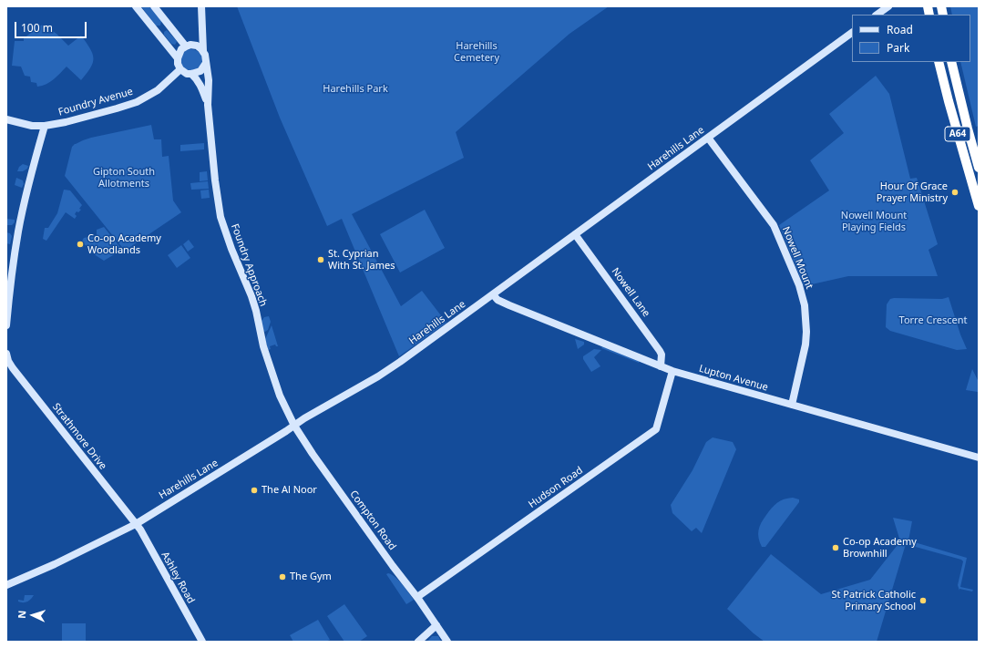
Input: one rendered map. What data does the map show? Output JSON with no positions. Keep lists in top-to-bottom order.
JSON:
{
  "streets": {
    "highway": ["A64"],
    "street": [
      "Foundry Avenue",
      "Harehills Lane",
      "Nowell Mount",
      "Foundry Approach",
      "Nowell Lane",
      "Lupton Avenue",
      "Strathmore Drive",
      "Hudson Road",
      "Compton Road",
      "Ashley Road"
    ]
  },
  "crossings": [
    ["Foundry Avenue", "Foundry Approach"],
    ["Harehills Lane", "Nowell Mount"],
    ["Harehills Lane", "Foundry Approach"],
    ["Harehills Lane", "Nowell Lane"],
    ["Harehills Lane", "Lupton Avenue"],
    ["Harehills Lane", "Strathmore Drive"],
    ["Harehills Lane", "Compton Road"],
    ["Harehills Lane", "Ashley Road"],
    ["Nowell Mount", "Lupton Avenue"],
    ["Foundry Approach", "Compton Road"],
    ["Nowell Lane", "Lupton Avenue"],
    ["Lupton Avenue", "Hudson Road"],
    ["Strathmore Drive", "Ashley Road"],
    ["Hudson Road", "Compton Road"]
  ],
  "parks": [
    "Harehills Cemetery",
    "Harehills Park",
    "Gipton South Allotments",
    "Nowell Mount Playing Fields",
    "Torre Crescent"
  ],
  "places": [
    "Hour Of Grace Prayer Ministry",
    "Co-op Academy Woodlands",
    "St. Cyprian With St. James",
    "The Al Noor",
    "Co-op Academy Brownhill",
    "The Gym",
    "St Patrick Catholic Primary School"
  ],
  "legend": ["Road", "Park"],
  "scale_bar": "100 m",
  "north": "left"
}
